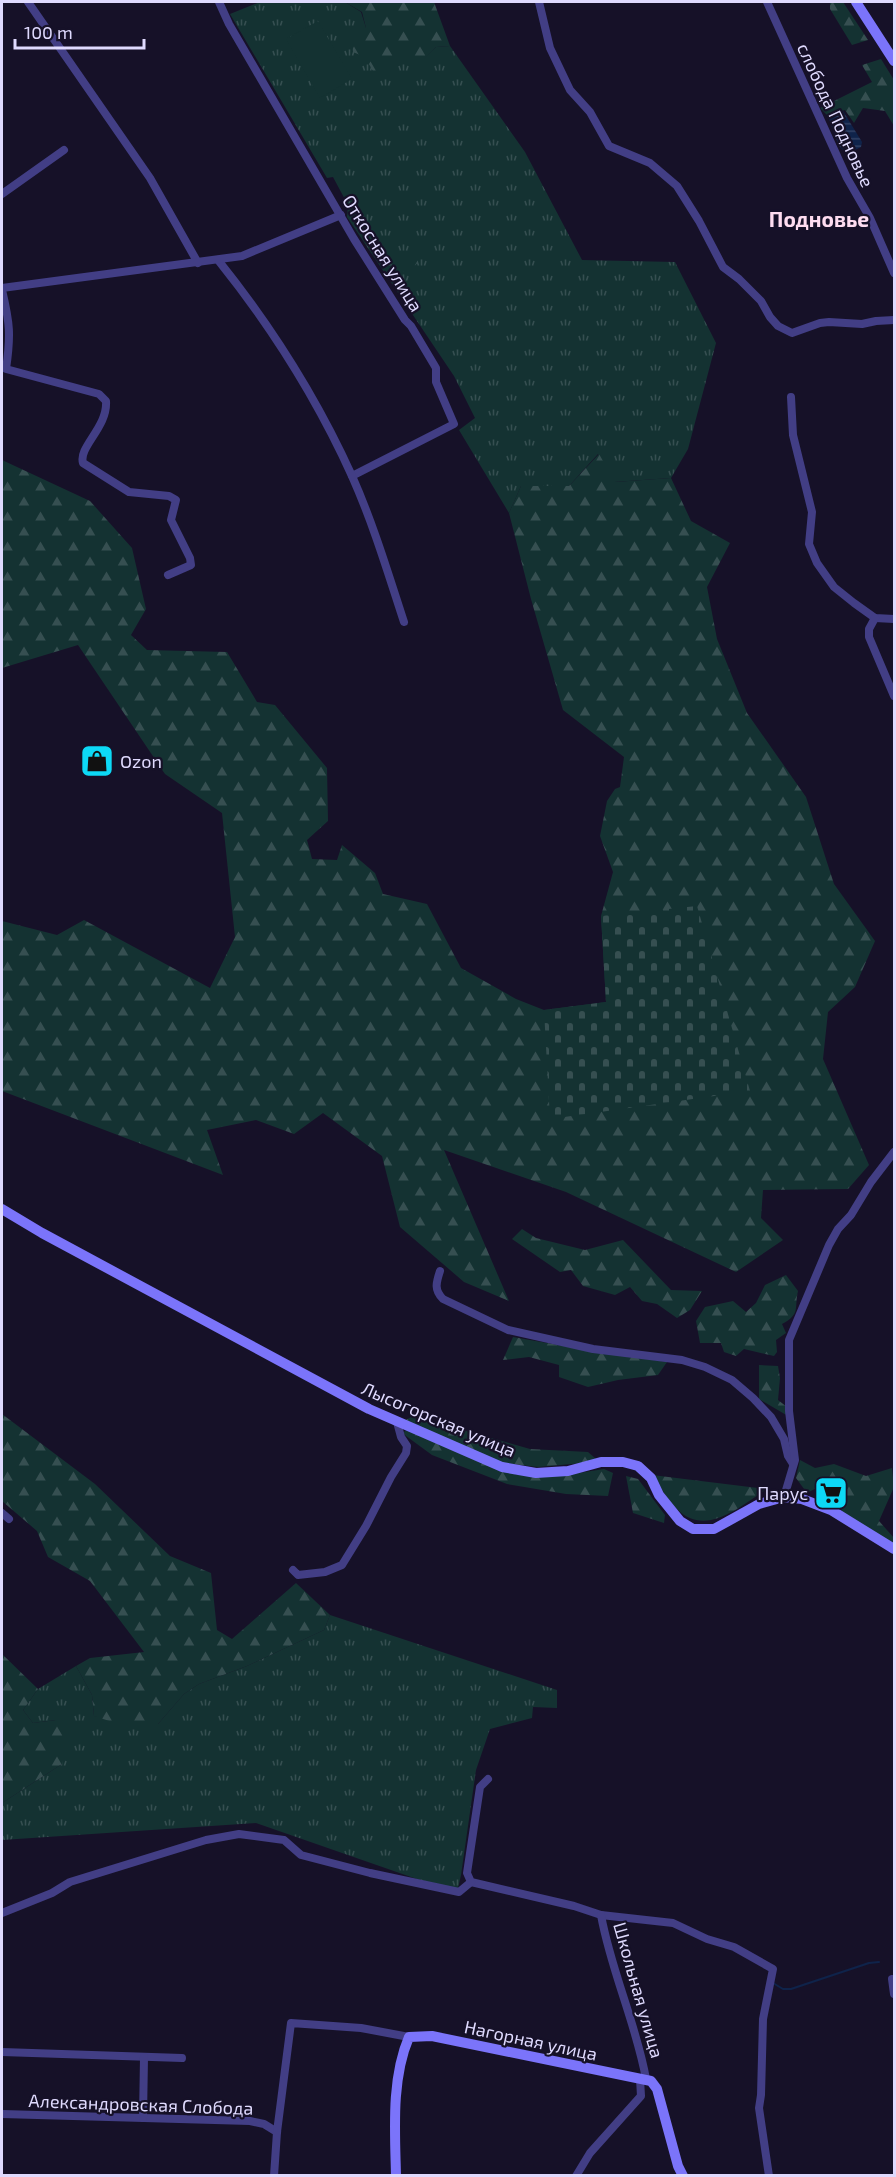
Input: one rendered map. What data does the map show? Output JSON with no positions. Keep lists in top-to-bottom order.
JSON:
{
  "streets": {
    "street": [
      "слобода Подновье",
      "Откосная улица",
      "Лысогорская улица",
      "Школьная улица",
      "Нагорная улица",
      "Александровская Слобода"
    ]
  },
  "crossings": [
    ["Школьная улица", "Нагорная улица"]
  ],
  "districts": ["Подновье"],
  "places": {
    "shop": ["Ozon"],
    "supermarket": ["Парус"]
  },
  "scale_bar": "100 m"
}
